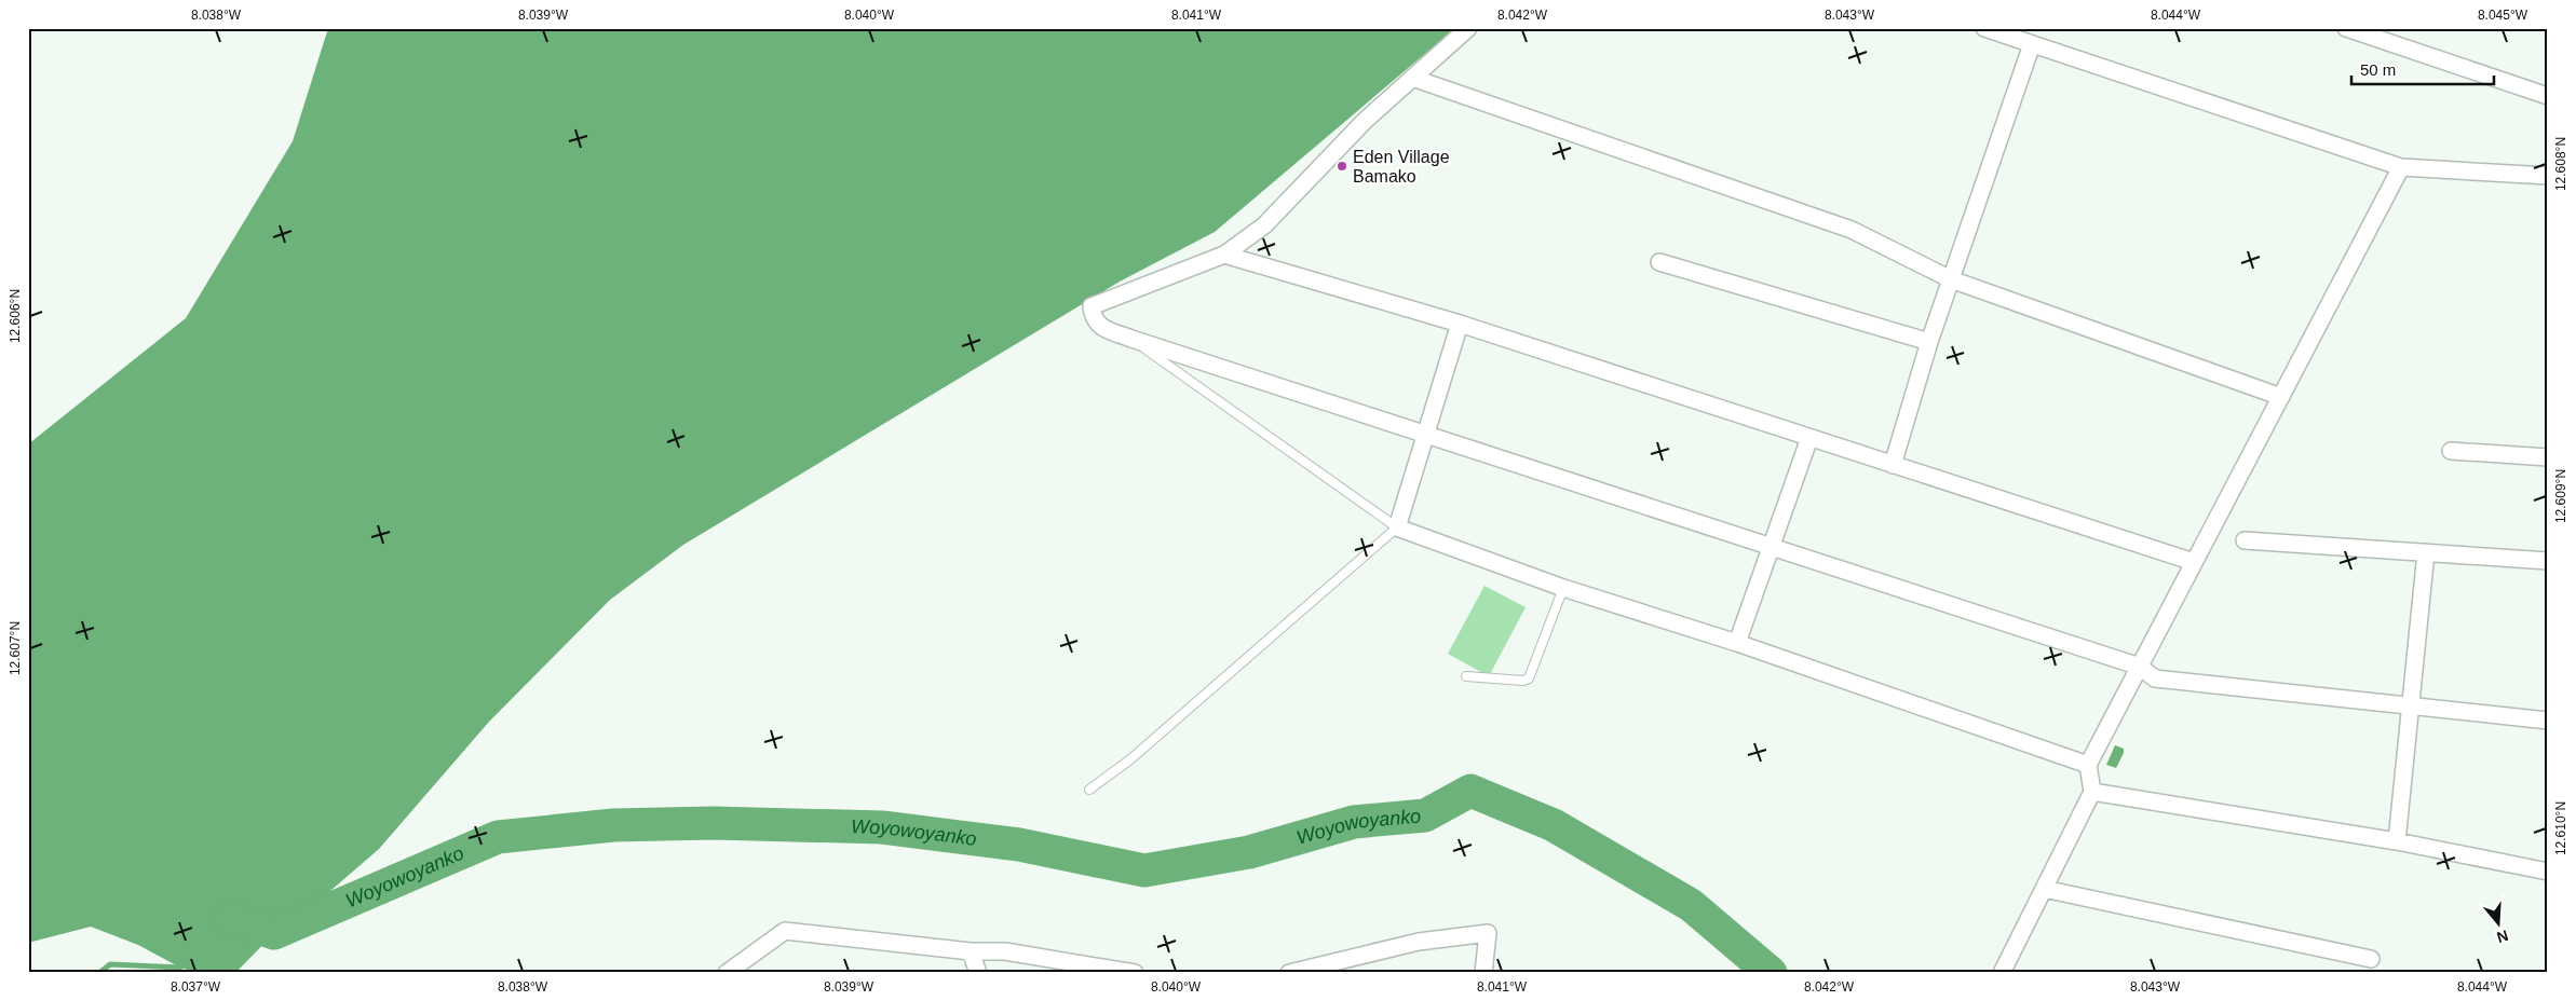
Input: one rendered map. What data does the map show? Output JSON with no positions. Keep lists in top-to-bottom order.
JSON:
{
  "water": ["Woyowoyanko"],
  "places": ["Eden Village Bamako"],
  "scale_bar": "50 m",
  "north": "bottom",
  "coordinates": [
    "8.038°W",
    "8.039°W",
    "8.040°W",
    "8.041°W",
    "8.042°W",
    "8.043°W",
    "8.044°W",
    "8.045°W",
    "12.608°N",
    "12.606°N",
    "12.609°N",
    "12.607°N",
    "12.610°N",
    "8.037°W"
  ]
}
